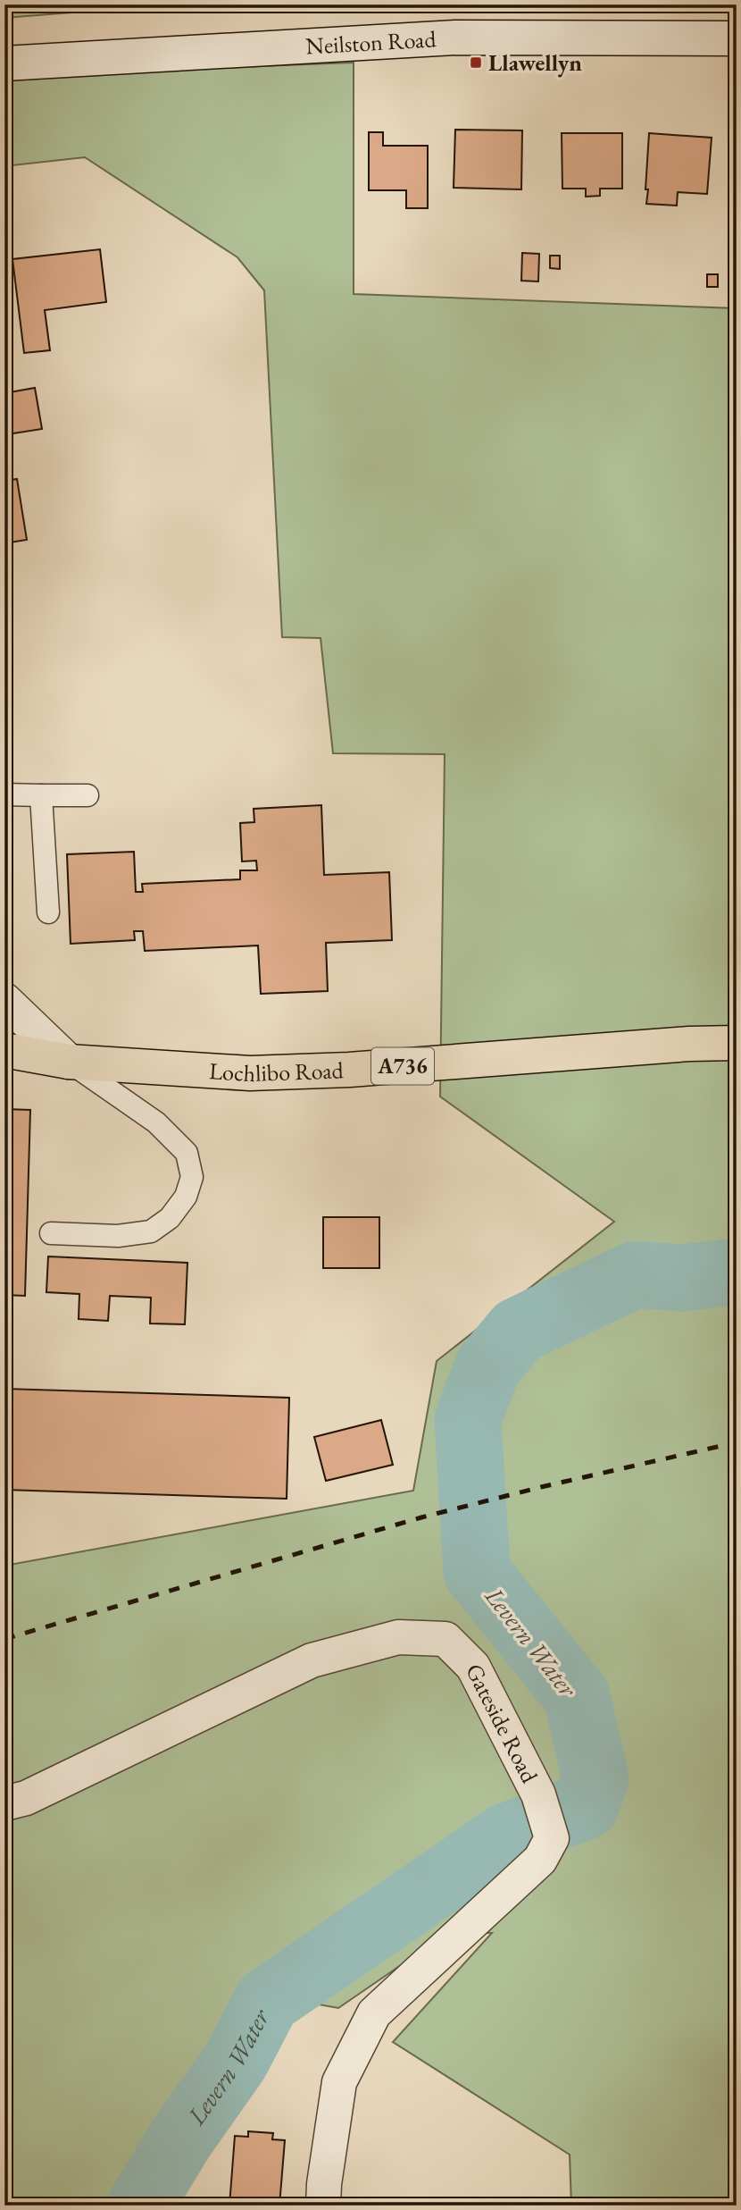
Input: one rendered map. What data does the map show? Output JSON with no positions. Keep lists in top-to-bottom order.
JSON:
{
  "streets": {
    "main road": ["A736", "Lochlibo Road"],
    "street": ["Neilston Road", "Gateside Road"]
  },
  "water": ["Levern Water"],
  "places": {
    "transit": ["Llawellyn"]
  }
}
